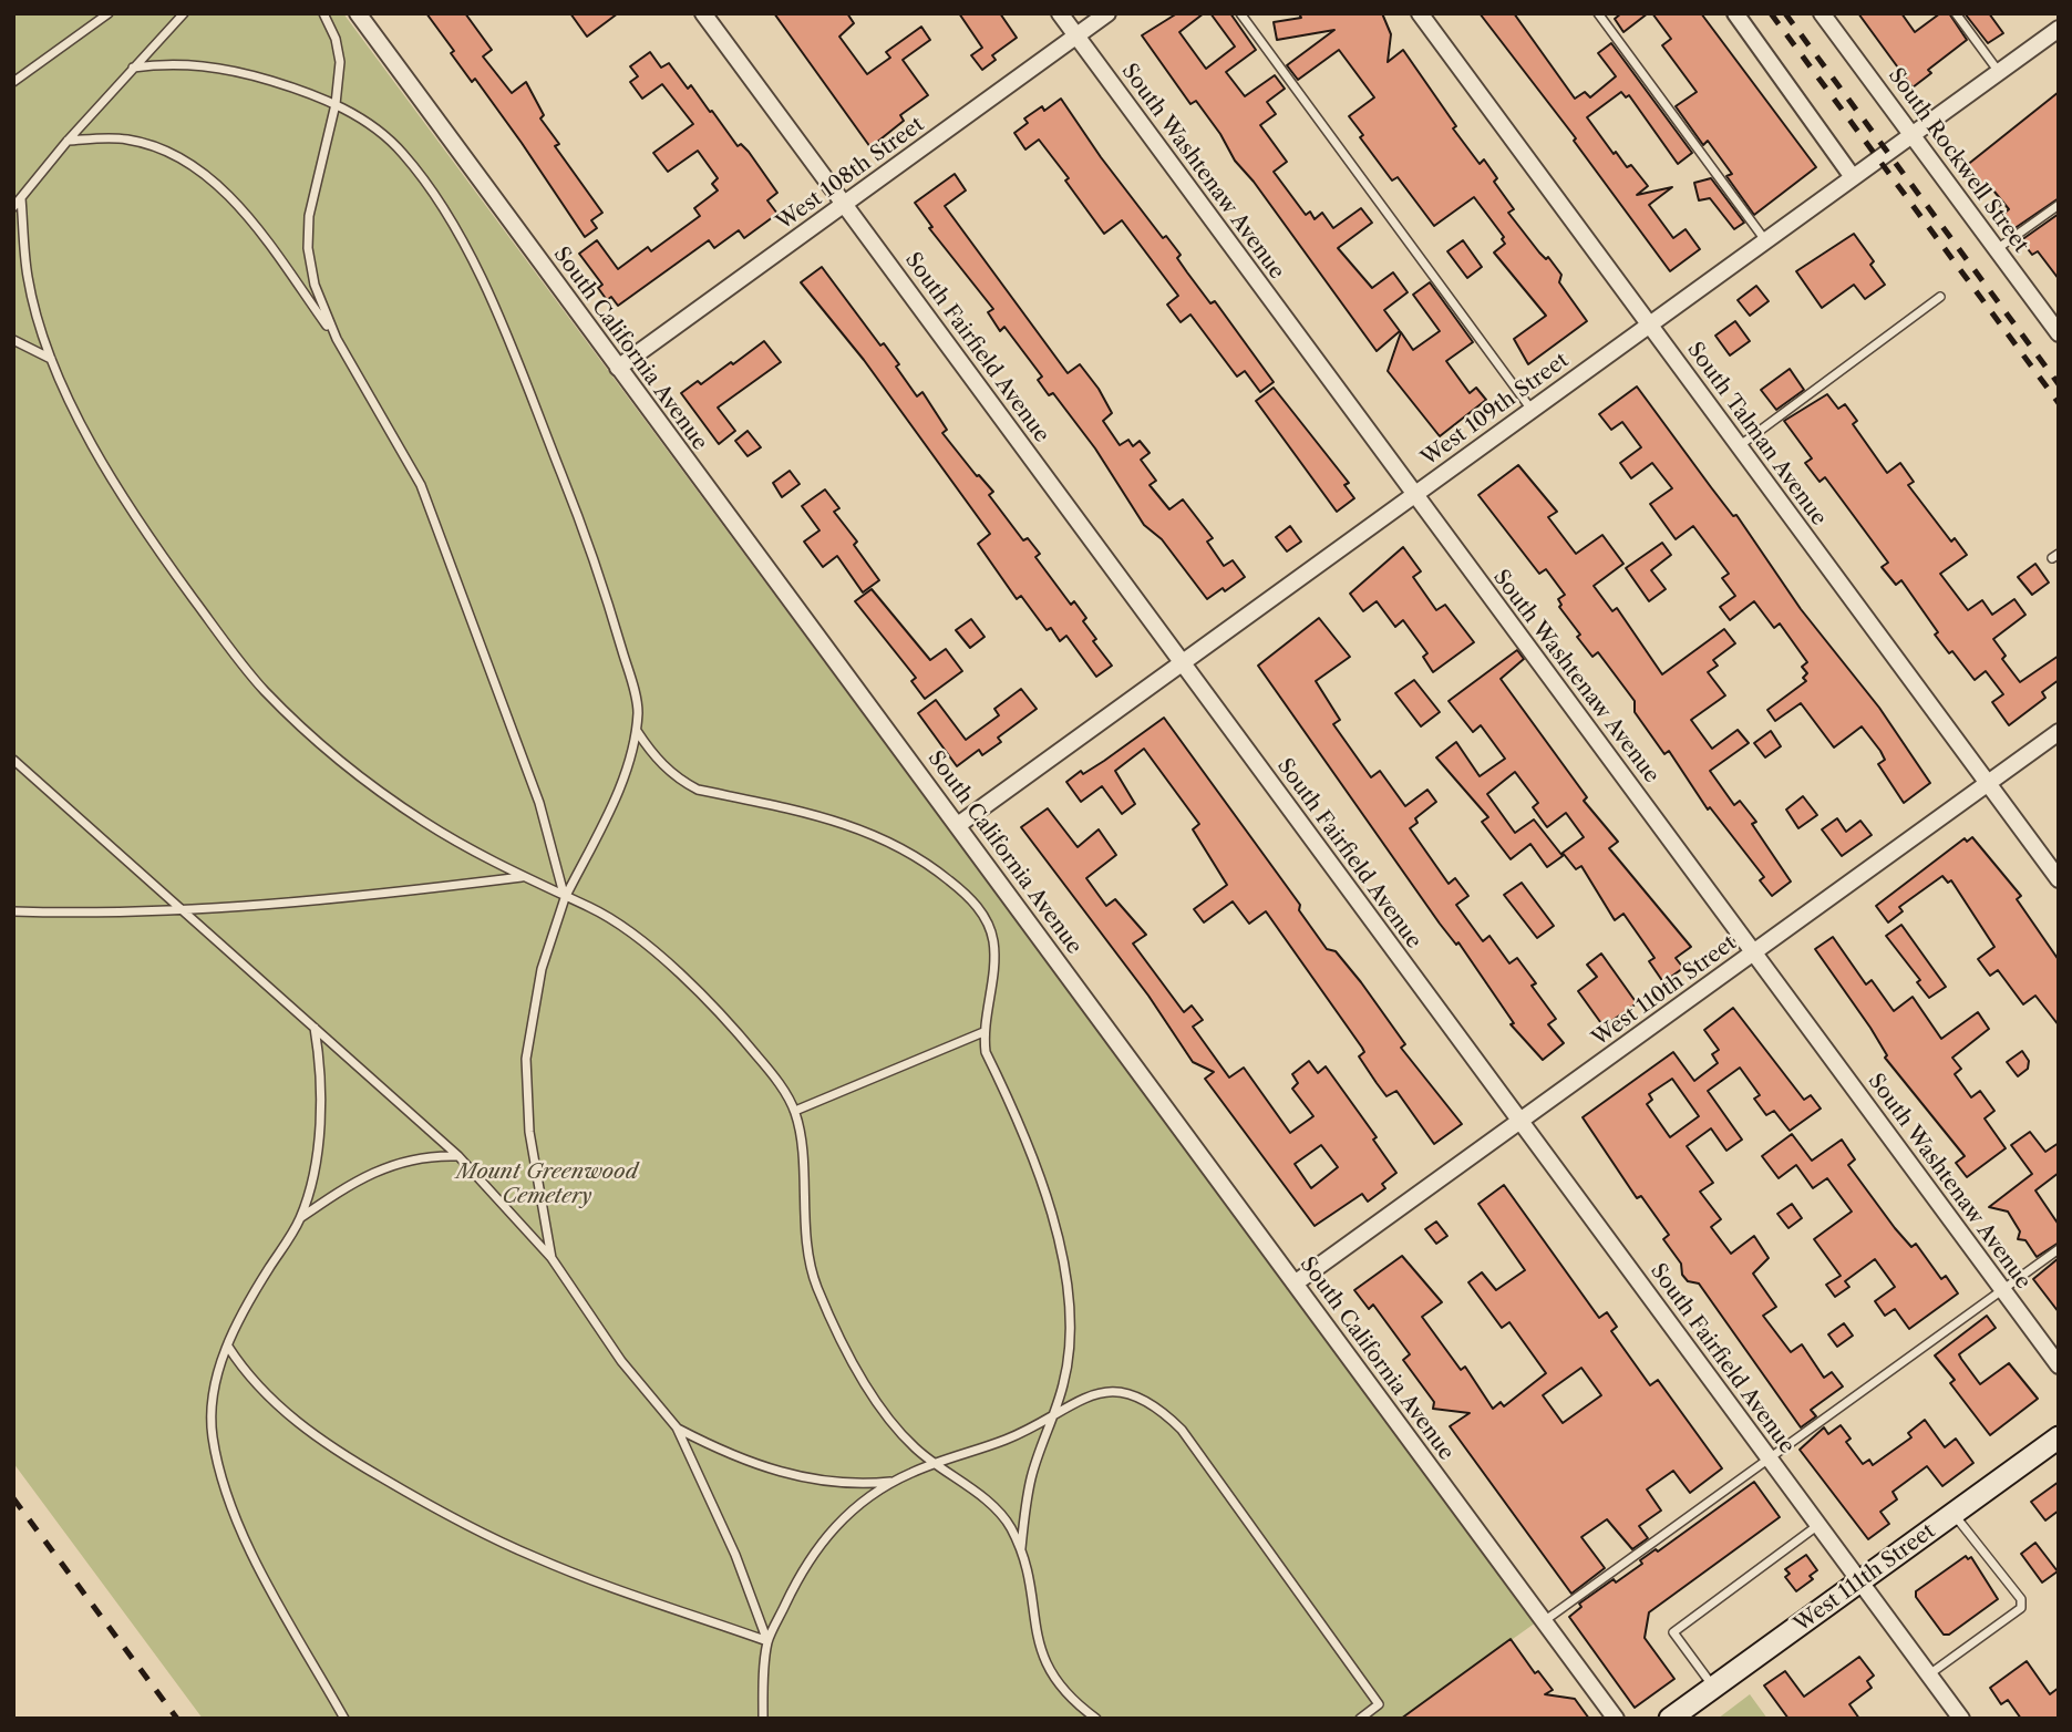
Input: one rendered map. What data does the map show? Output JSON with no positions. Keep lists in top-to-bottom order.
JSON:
{
  "streets": {
    "main road": ["West 111th Street"],
    "street": [
      "South Rockwell Street",
      "South Washtenaw Avenue",
      "West 108th Street",
      "South Fairfield Avenue",
      "South California Avenue",
      "West 109th Street",
      "South Talman Avenue",
      "West 110th Street"
    ]
  },
  "crossings": [
    ["South Rockwell Street", "West 109th Street"],
    ["South Washtenaw Avenue", "West 108th Street"],
    ["South Washtenaw Avenue", "West 109th Street"],
    ["South Washtenaw Avenue", "West 110th Street"],
    ["West 108th Street", "South Fairfield Avenue"],
    ["West 108th Street", "South California Avenue"],
    ["South Fairfield Avenue", "West 109th Street"],
    ["South Fairfield Avenue", "West 110th Street"],
    ["South Fairfield Avenue", "West 111th Street"],
    ["South California Avenue", "West 109th Street"],
    ["South California Avenue", "West 110th Street"],
    ["West 109th Street", "South Talman Avenue"],
    ["South Talman Avenue", "West 110th Street"]
  ],
  "parks": ["Mount Greenwood Cemetery"]
}
